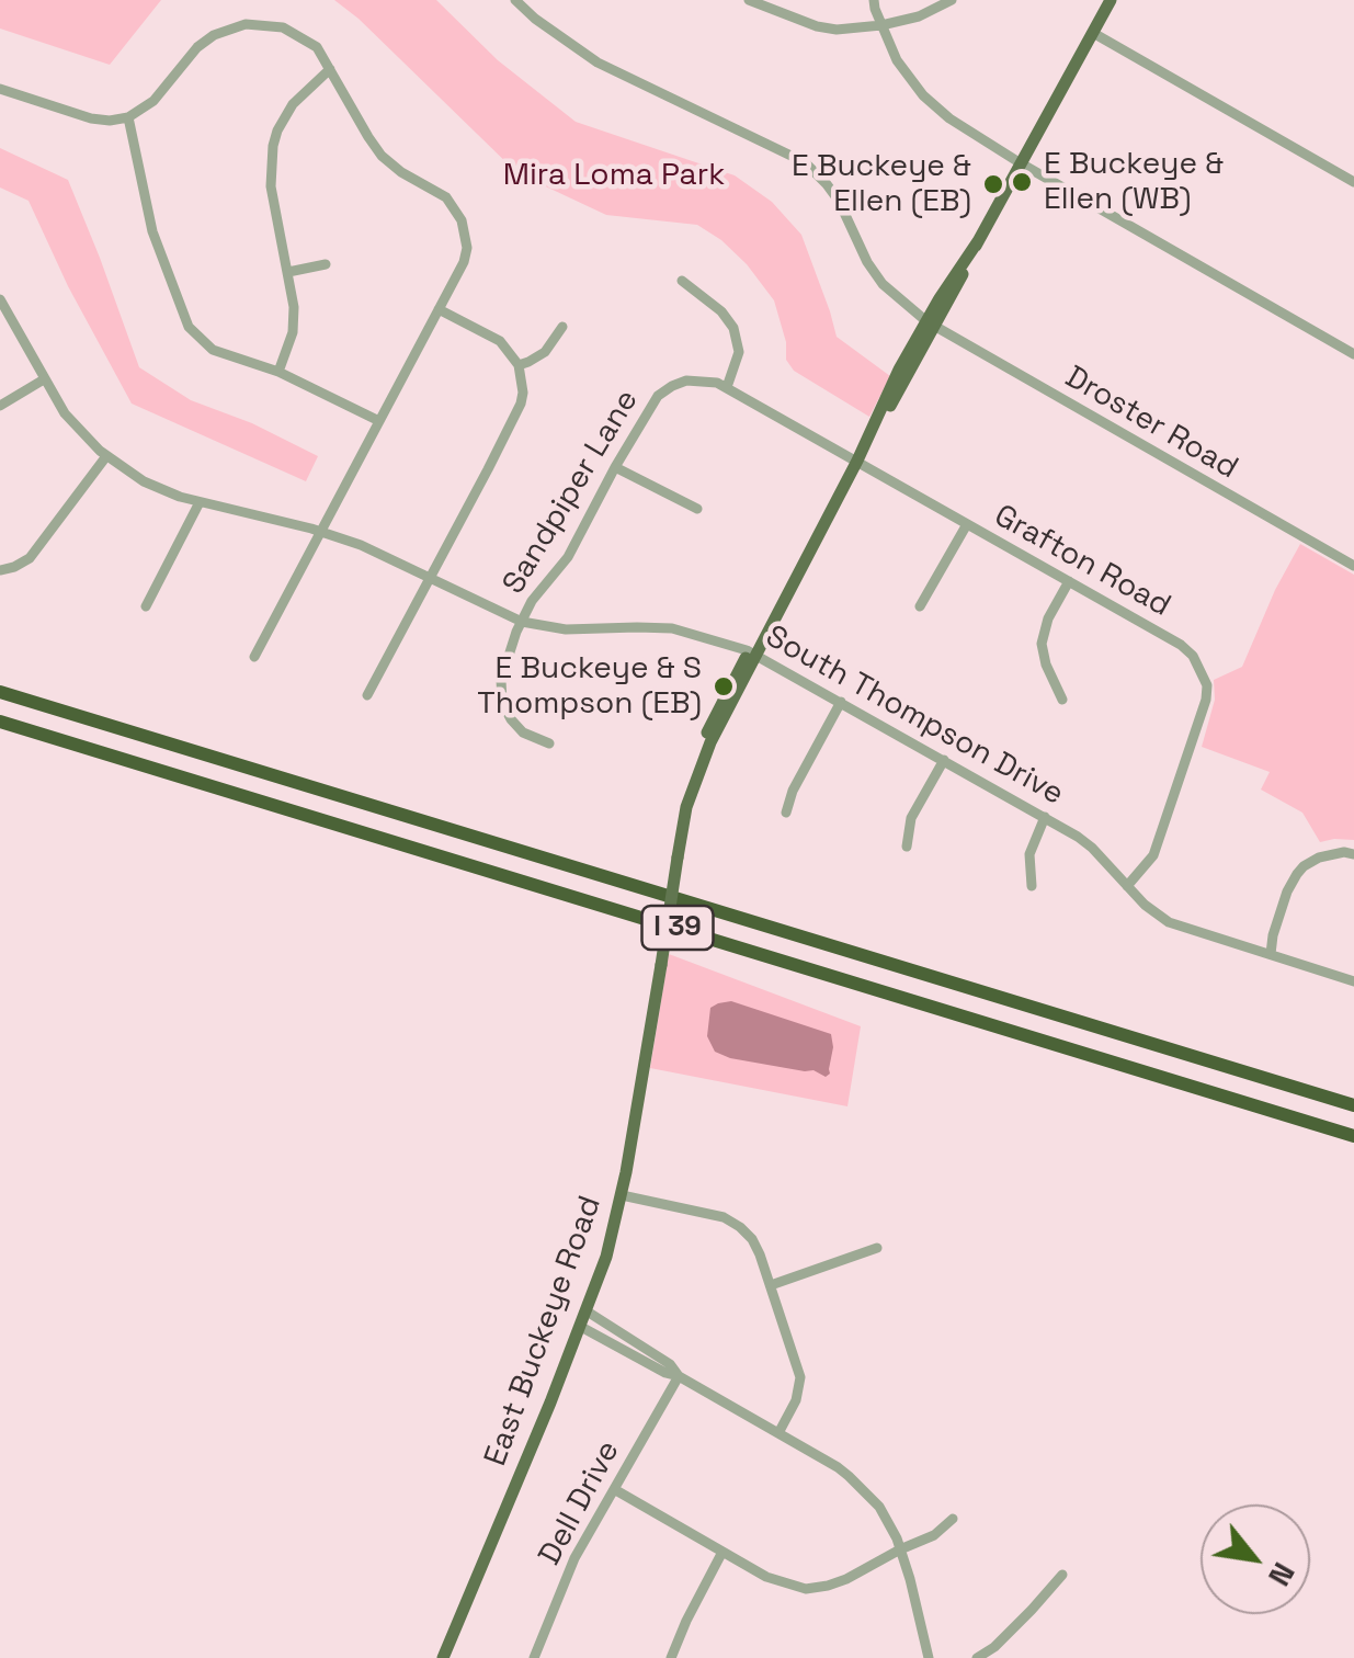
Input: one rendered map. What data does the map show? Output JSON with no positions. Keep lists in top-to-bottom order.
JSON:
{
  "streets": {
    "highway": ["I 39"],
    "main road": ["East Buckeye Road"],
    "street": [
      "Droster Road",
      "Sandpiper Lane",
      "Grafton Road",
      "South Thompson Drive",
      "Dell Drive"
    ]
  },
  "crossings": [
    ["Droster Road", "East Buckeye Road"],
    ["Sandpiper Lane", "Grafton Road"],
    ["Sandpiper Lane", "South Thompson Drive"],
    ["Grafton Road", "South Thompson Drive"],
    ["Grafton Road", "East Buckeye Road"],
    ["South Thompson Drive", "East Buckeye Road"]
  ],
  "parks": ["Mira Loma Park"],
  "places": ["E Buckeye & Ellen (WB)", "E Buckeye & Ellen (EB)", "E Buckeye & S Thompson (EB)"],
  "north": "bottom right"
}
